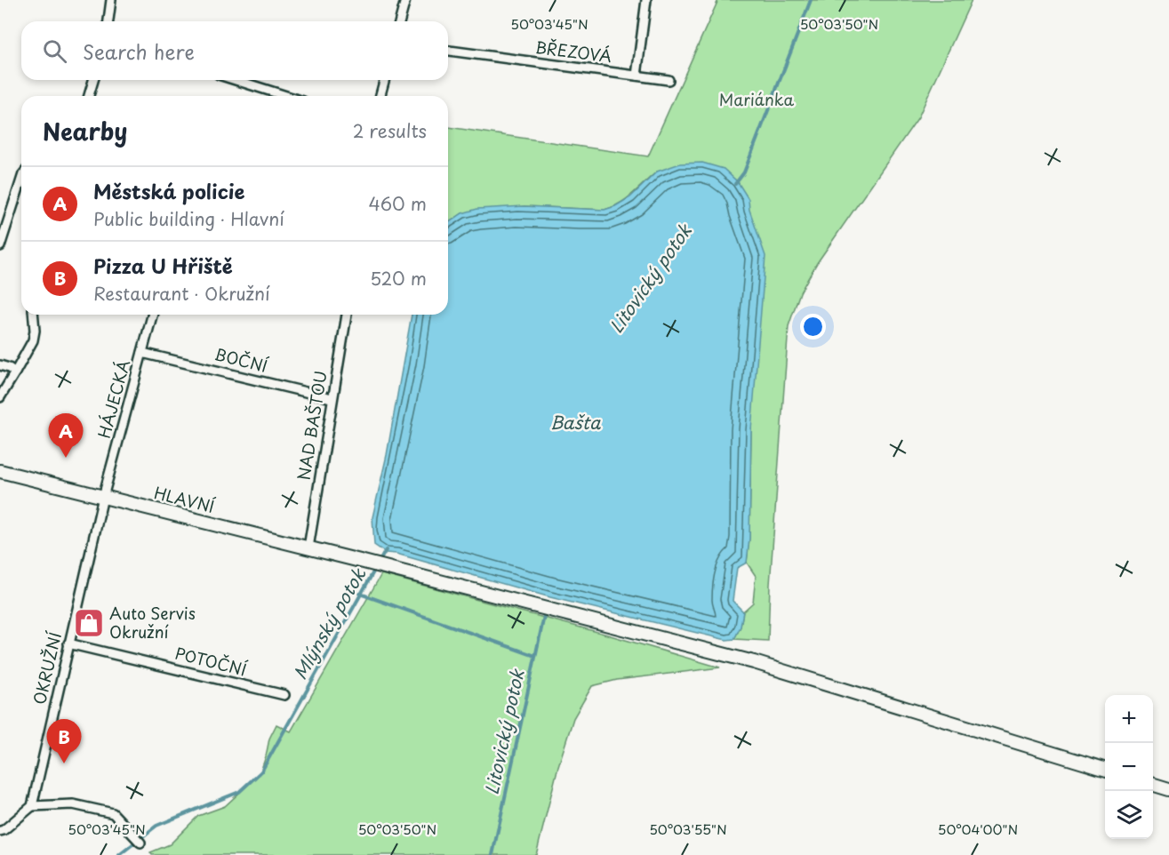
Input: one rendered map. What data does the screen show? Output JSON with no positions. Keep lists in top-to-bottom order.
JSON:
{
  "streets": {
    "street": [
      "BŘEZOVÁ",
      "BOČNÍ",
      "HÁJECKÁ",
      "NAD BAŠTOU",
      "HLAVNÍ",
      "POTOČNÍ",
      "OKRUŽNÍ"
    ]
  },
  "crossings": [
    ["BOČNÍ", "HÁJECKÁ"],
    ["BOČNÍ", "NAD BAŠTOU"],
    ["HÁJECKÁ", "HLAVNÍ"],
    ["HÁJECKÁ", "OKRUŽNÍ"],
    ["NAD BAŠTOU", "HLAVNÍ"],
    ["HLAVNÍ", "OKRUŽNÍ"],
    ["POTOČNÍ", "OKRUŽNÍ"]
  ],
  "water": ["Litovický potok", "Bašta", "Mlýnský potok"],
  "parks": ["Mariánka"],
  "places": {
    "shop": ["Auto Servis Okružní"]
  },
  "page": {
    "search": "Search here",
    "heading": ["Nearby", "2 results"],
    "list": [
      {
        "mark": "A",
        "name": "Městská policie",
        "note": "Public building · Hlavní",
        "value": "460 m"
      },
      {
        "mark": "B",
        "name": "Pizza U Hřiště",
        "note": "Restaurant · Okružní",
        "value": "520 m"
      }
    ],
    "pins": ["A", "B"],
    "map_buttons": ["+", "−"]
  },
  "coordinates": [
    "50°03'45\"N",
    "50°03'50\"N",
    "50°03'55\"N",
    "50°04'00\"N"
  ]
}
